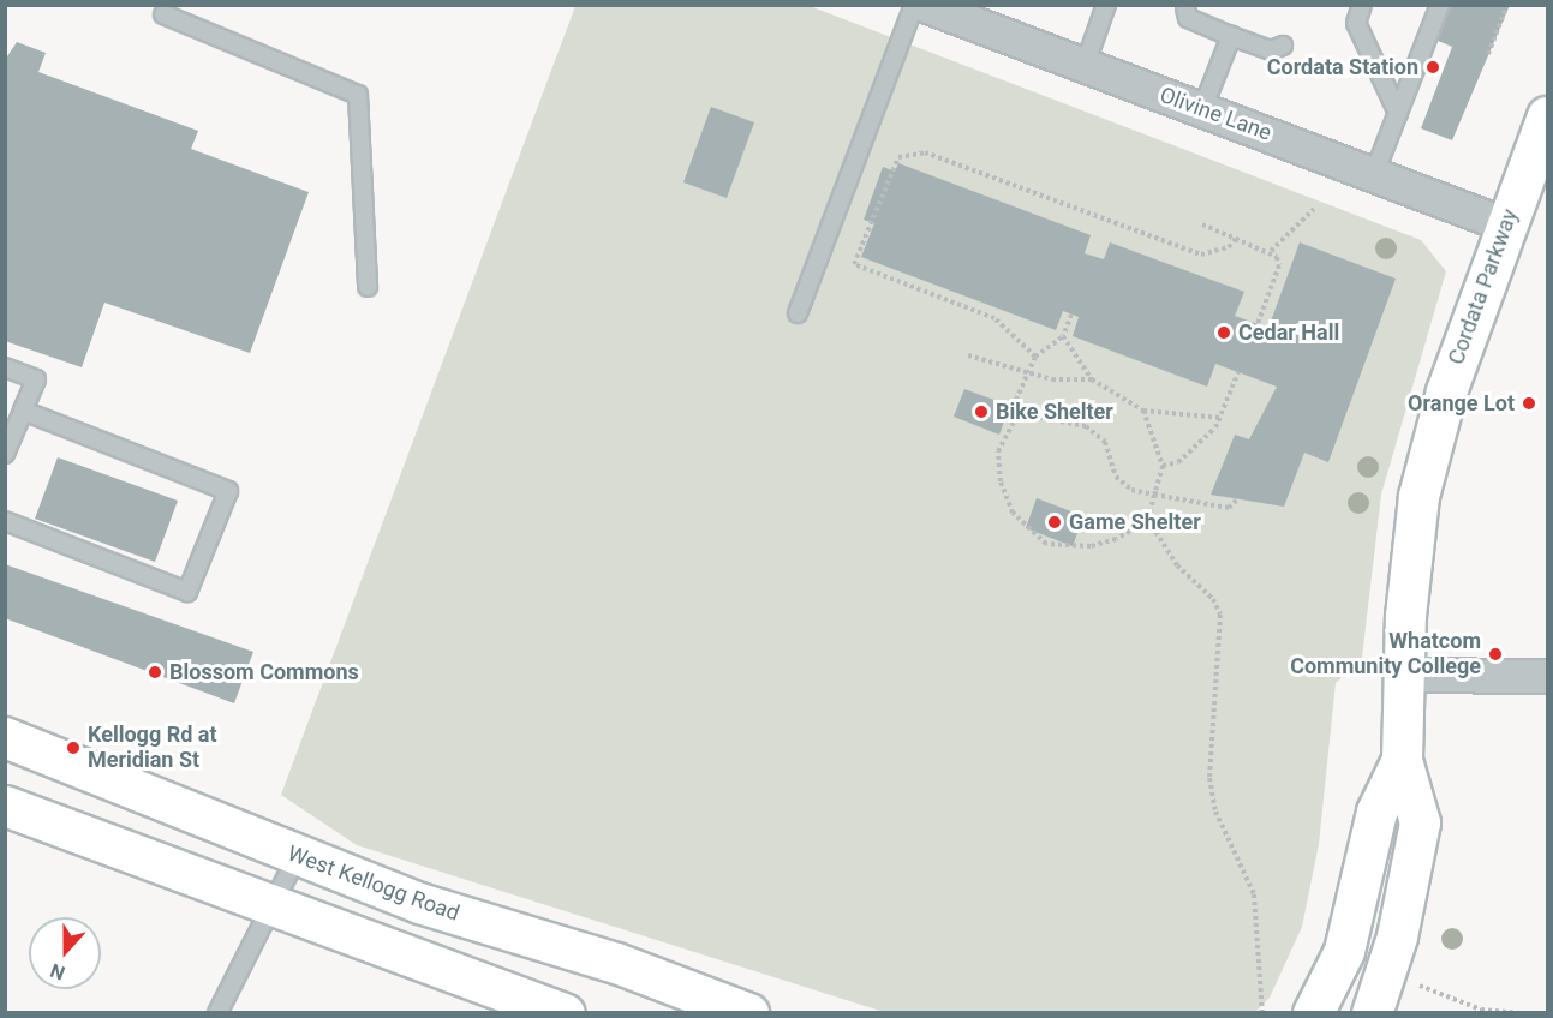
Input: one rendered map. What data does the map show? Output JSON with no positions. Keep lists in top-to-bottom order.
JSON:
{
  "streets": {
    "street": ["Olivine Lane", "Cordata Parkway", "West Kellogg Road"]
  },
  "crossings": [
    ["Olivine Lane", "Cordata Parkway"]
  ],
  "places": [
    "Cordata Station",
    "Cedar Hall",
    "Orange Lot",
    "Bike Shelter",
    "Game Shelter",
    "Whatcom Community College",
    "Blossom Commons",
    "Kellogg Rd at Meridian St"
  ],
  "north": "bottom"
}
